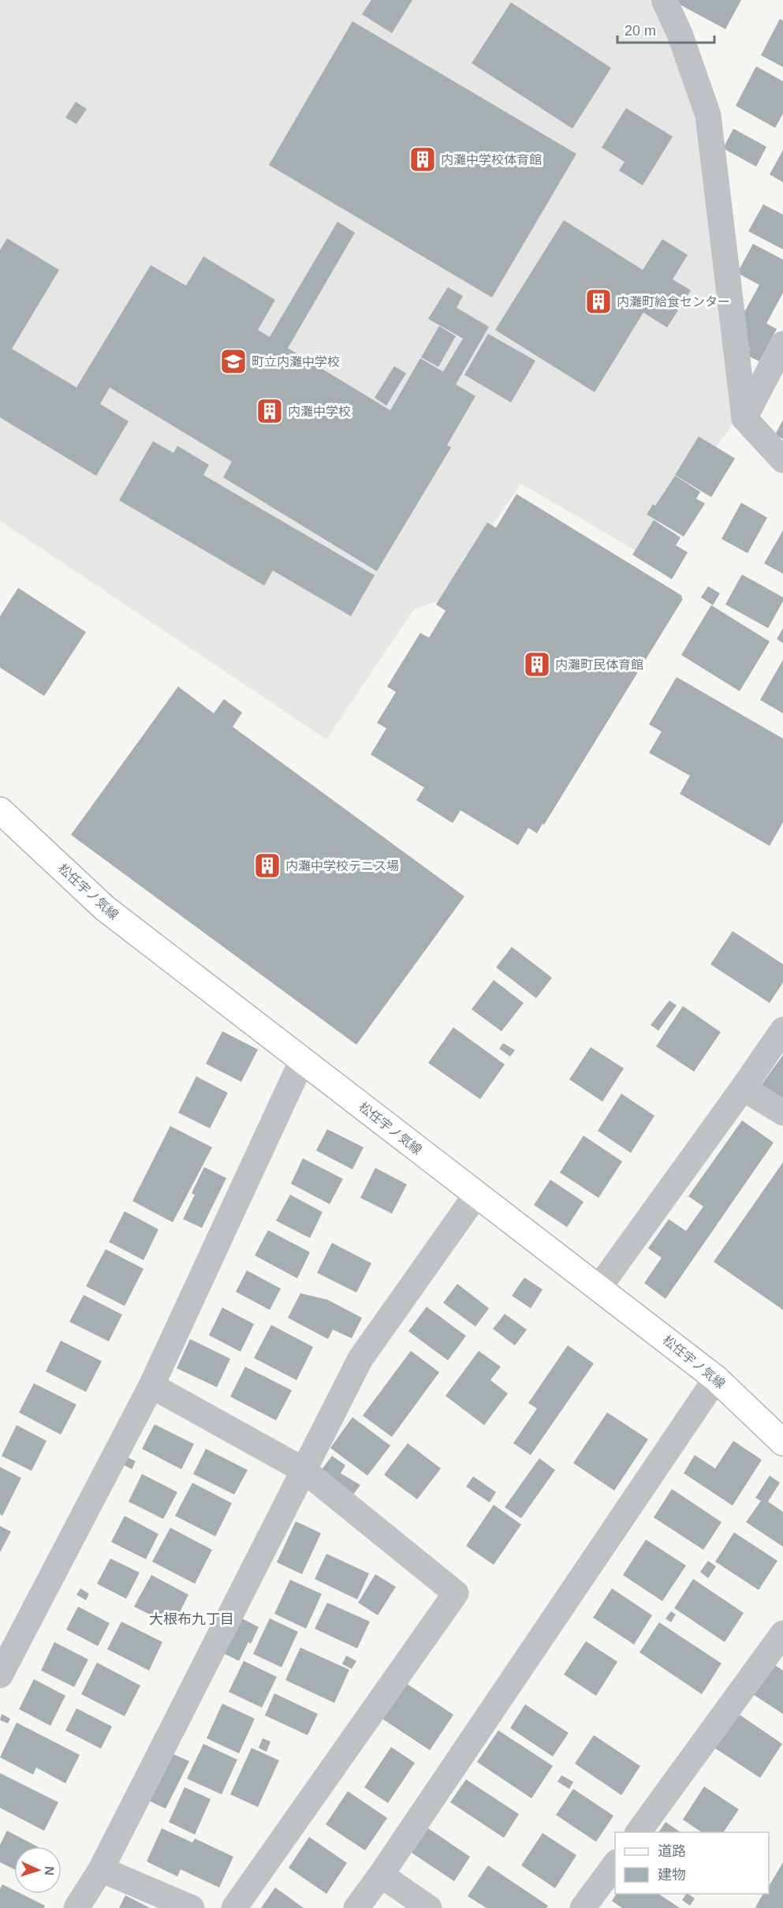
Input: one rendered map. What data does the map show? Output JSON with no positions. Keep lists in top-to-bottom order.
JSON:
{
  "streets": {
    "main road": ["松任宇ノ気線"]
  },
  "districts": ["大根布九丁目"],
  "places": {
    "building": [
      "内灘中学校体育館",
      "内灘町給食センター",
      "内灘中学校",
      "内灘町民体育館",
      "内灘中学校テニス場"
    ],
    "school or university": ["町立内灘中学校"]
  },
  "legend": ["道路", "建物"],
  "scale_bar": "20 m",
  "north": "right"
}
